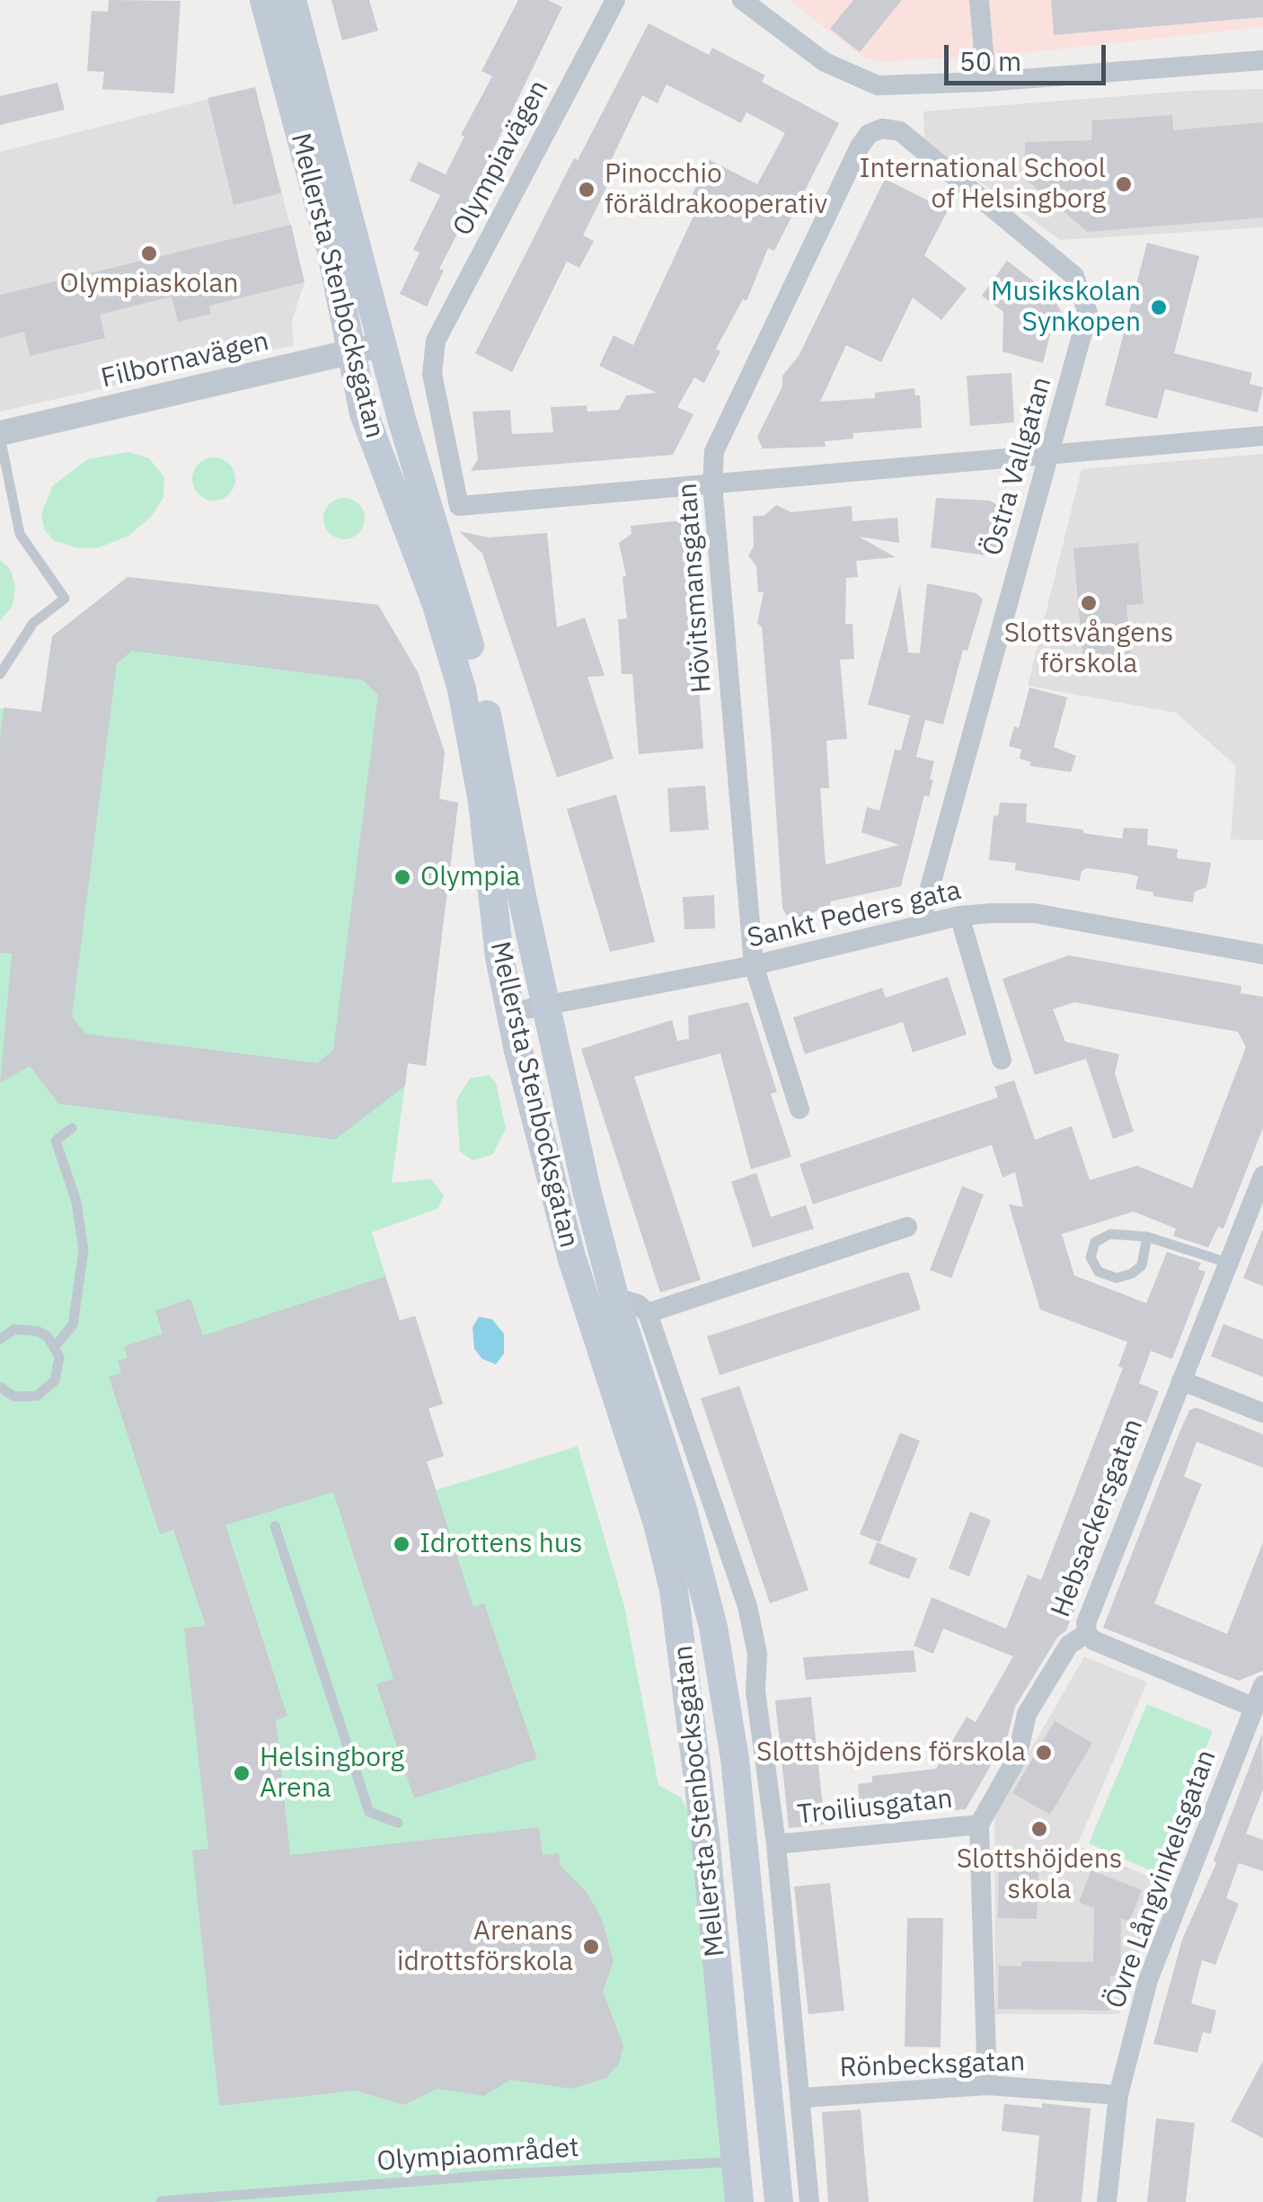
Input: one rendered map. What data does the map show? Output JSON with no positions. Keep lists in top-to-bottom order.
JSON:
{
  "streets": {
    "main road": ["Mellersta Stenbocksgatan"],
    "street": [
      "Olympiavägen",
      "Filbornavägen",
      "Östra Vallgatan",
      "Hövitsmansgatan",
      "Sankt Peders gata",
      "Hebsackersgatan",
      "Troiliusgatan",
      "Övre Långvinkelsgatan",
      "Rönbecksgatan"
    ],
    "lane": ["Olympiaområdet"]
  },
  "crossings": [
    ["Olympiavägen", "Hövitsmansgatan"],
    ["Mellersta Stenbocksgatan", "Filbornavägen"],
    ["Mellersta Stenbocksgatan", "Sankt Peders gata"],
    ["Mellersta Stenbocksgatan", "Olympiaområdet"],
    ["Östra Vallgatan", "Hövitsmansgatan"],
    ["Östra Vallgatan", "Sankt Peders gata"],
    ["Hövitsmansgatan", "Sankt Peders gata"],
    ["Hebsackersgatan", "Troiliusgatan"],
    ["Övre Långvinkelsgatan", "Rönbecksgatan"]
  ],
  "places": [
    "International School of Helsingborg",
    "Pinocchio föräldrakooperativ",
    "Olympiaskolan",
    "Musikskolan Synkopen",
    "Slottsvångens förskola",
    "Olympia",
    "Idrottens hus",
    "Slottshöjdens förskola",
    "Helsingborg Arena",
    "Slottshöjdens skola",
    "Arenans idrottsförskola"
  ],
  "scale_bar": "50 m"
}
